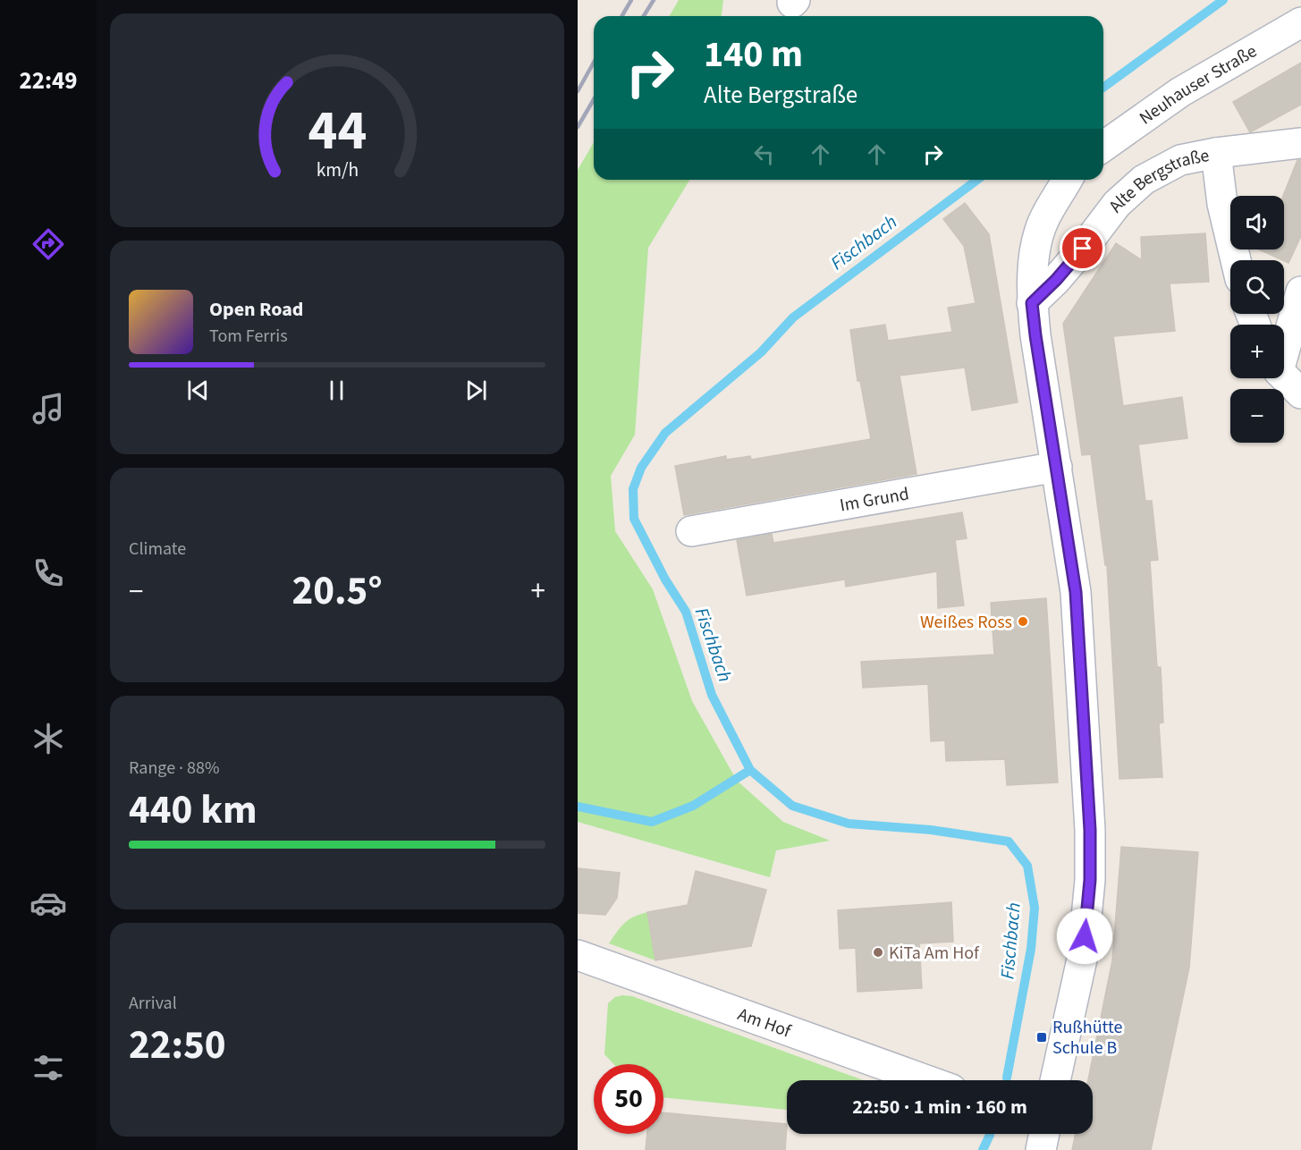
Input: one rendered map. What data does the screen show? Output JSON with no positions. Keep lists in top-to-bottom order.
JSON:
{
  "streets": {
    "street": [
      "Neuhauser Straße",
      "Alte Bergstraße",
      "Im Grund",
      "Am Hof"
    ]
  },
  "water": ["Fischbach"],
  "places": {
    "other": ["Weißes Ross", "KiTa Am Hof"],
    "transit": ["Rußhütte Schule B"]
  },
  "page": {
    "tabs": "22:49",
    "turn": ["140 m", "Alte Bergstraße"],
    "map_buttons": ["+", "−"],
    "song": ["Open Road", "Tom Ferris"],
    "tile": [
      "Climate",
      ["Range · 88%", "440 km"],
      ["Arrival", "22:50"]
    ],
    "heat": ["−", "20.5°", "+"],
    "limit": "50",
    "trip": "22:50 · 1 min · 160 m",
    "gauge": ["44", "km/h"]
  }
}
